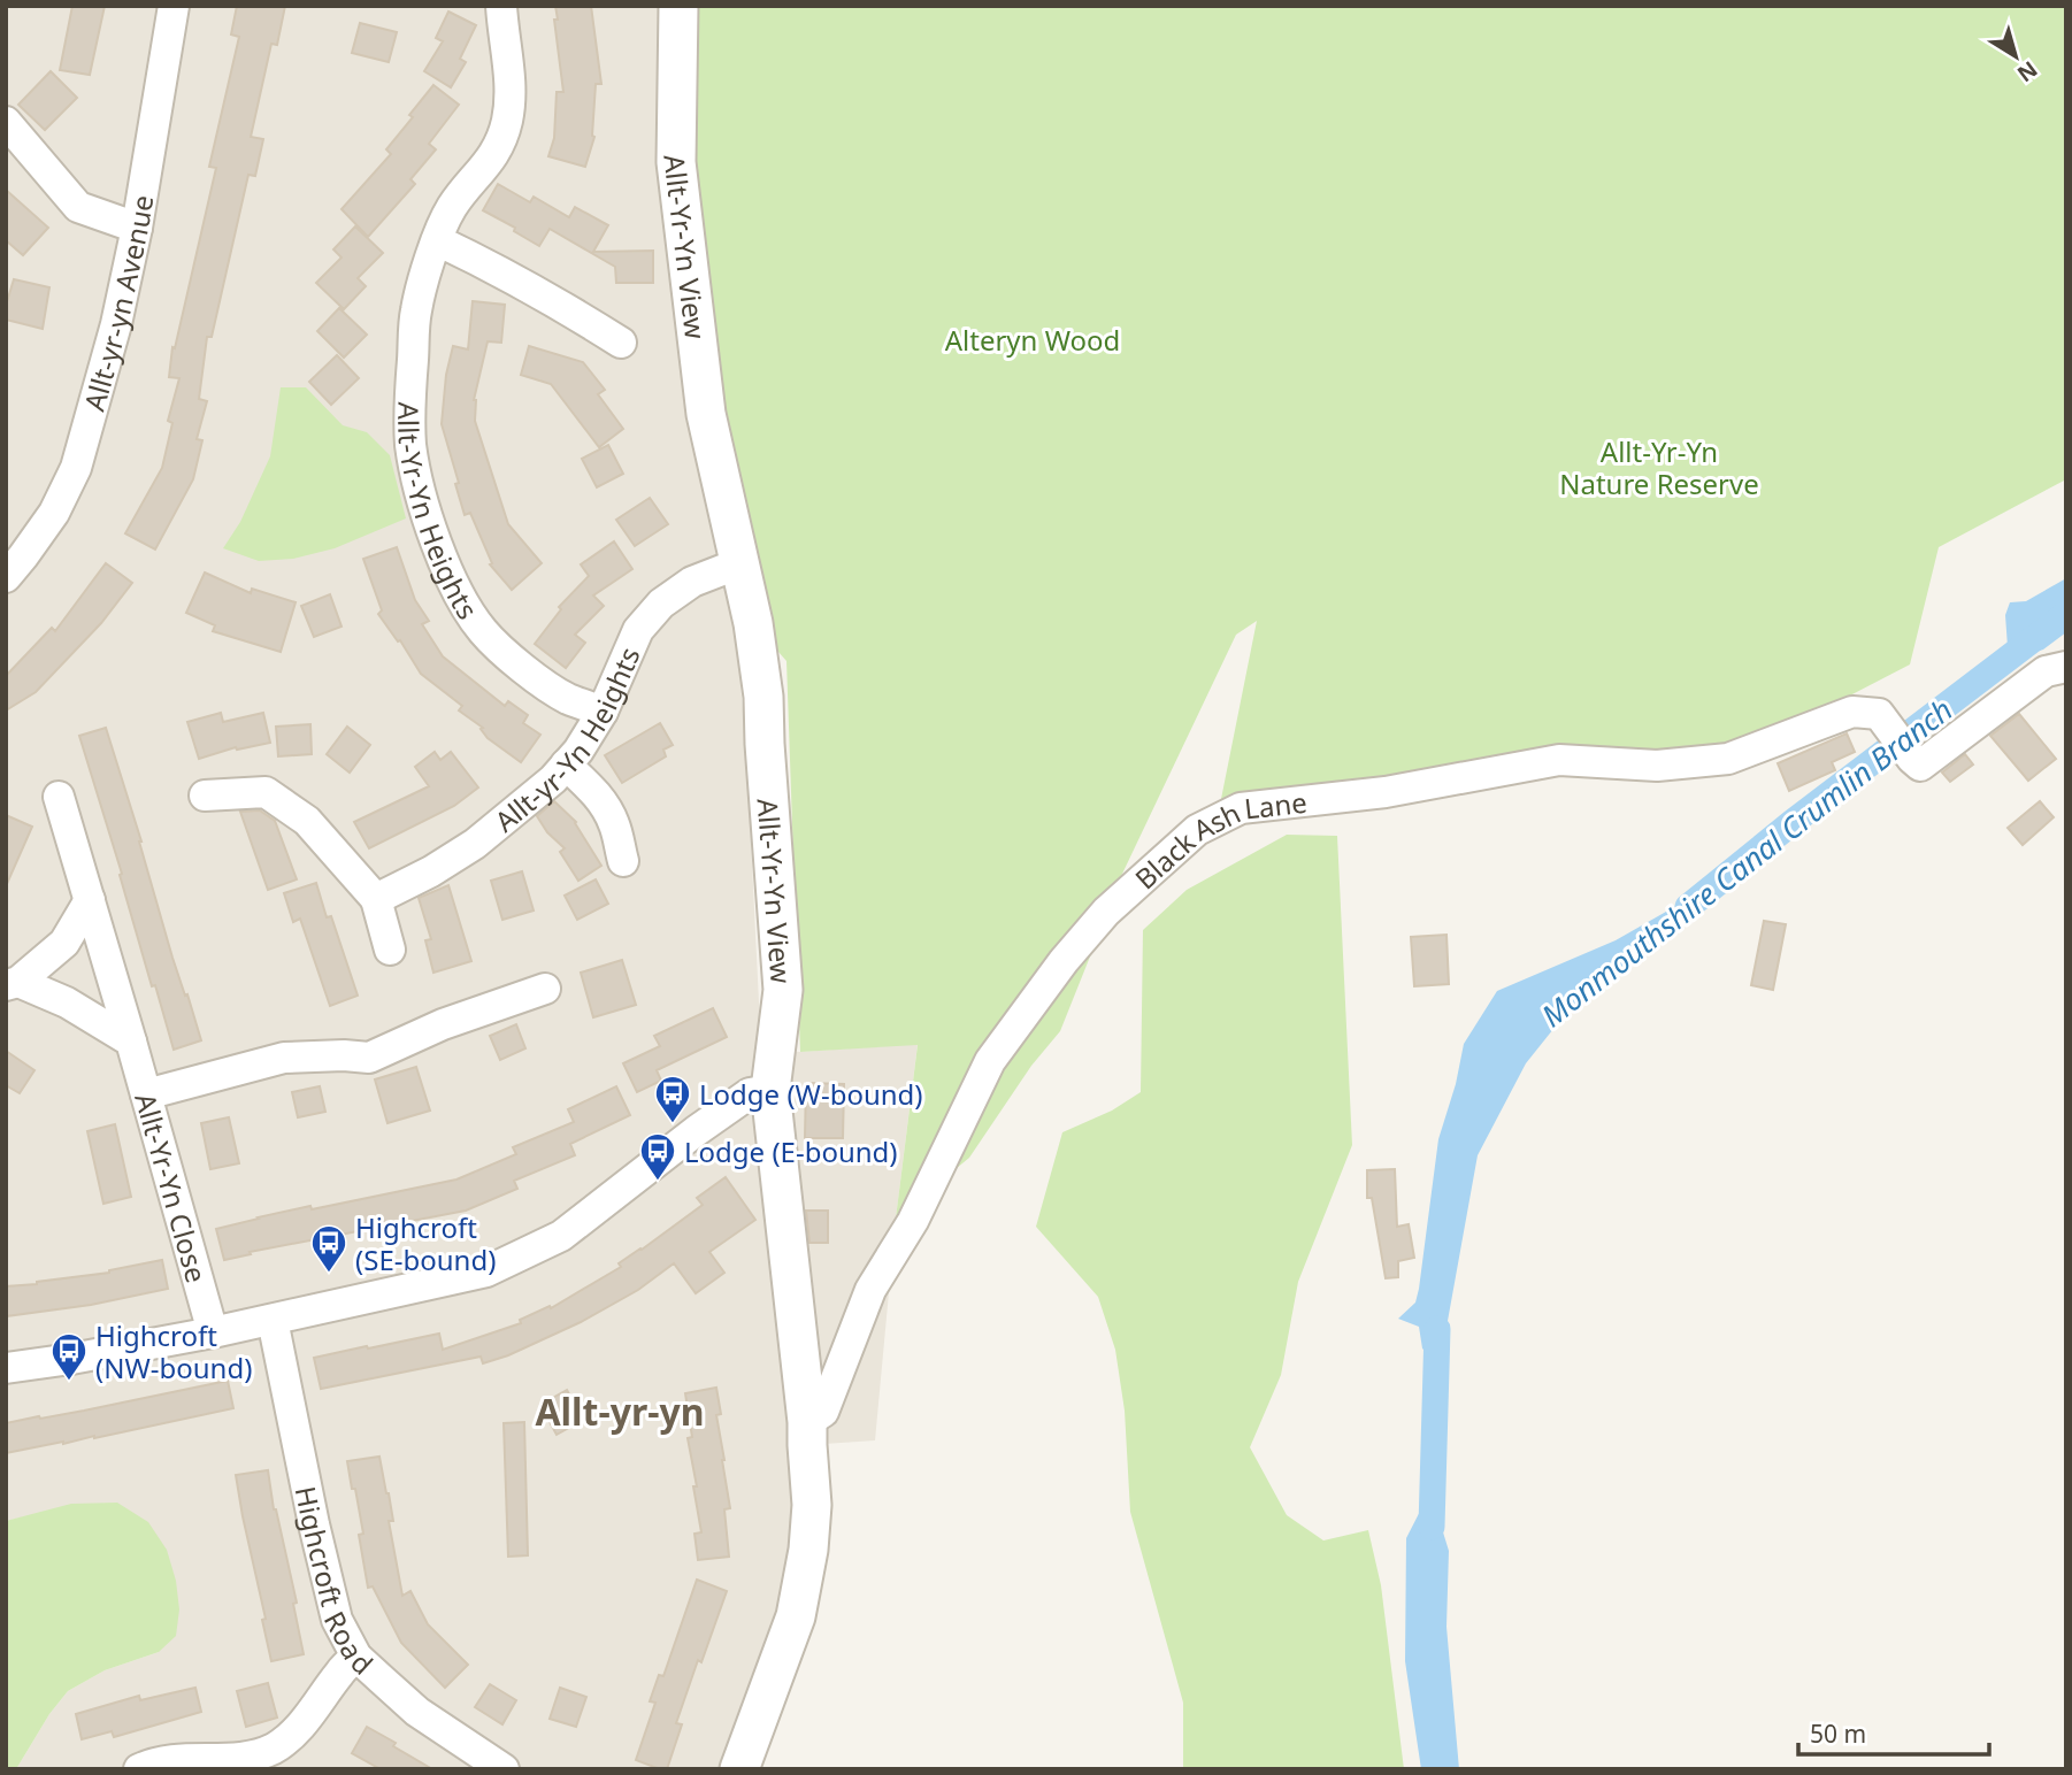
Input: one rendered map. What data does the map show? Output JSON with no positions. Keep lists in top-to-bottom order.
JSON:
{
  "streets": {
    "street": [
      "Allt-Yr-Yn View",
      "Allt-yr-yn Avenue",
      "Allt-Yr-Yn Heights",
      "Allt-yr-Yn Heights",
      "Black Ash Lane",
      "Allt-Yr-Yn Close",
      "Highcroft Road"
    ]
  },
  "crossings": [
    ["Allt-Yr-Yn View", "Allt-yr-Yn Heights"],
    ["Allt-Yr-Yn View", "Black Ash Lane"],
    ["Allt-Yr-Yn Heights", "Allt-yr-Yn Heights"]
  ],
  "districts": ["Allt-yr-yn"],
  "water": ["Monmouthshire Canal Crumlin Branch"],
  "parks": ["Alteryn Wood", "Allt-Yr-Yn Nature Reserve"],
  "places": {
    "bus stop": [
      "Lodge (W-bound)",
      "Lodge (E-bound)",
      "Highcroft (SE-bound)",
      "Highcroft (NW-bound)"
    ]
  },
  "scale_bar": "50 m",
  "north": "bottom right"
}
